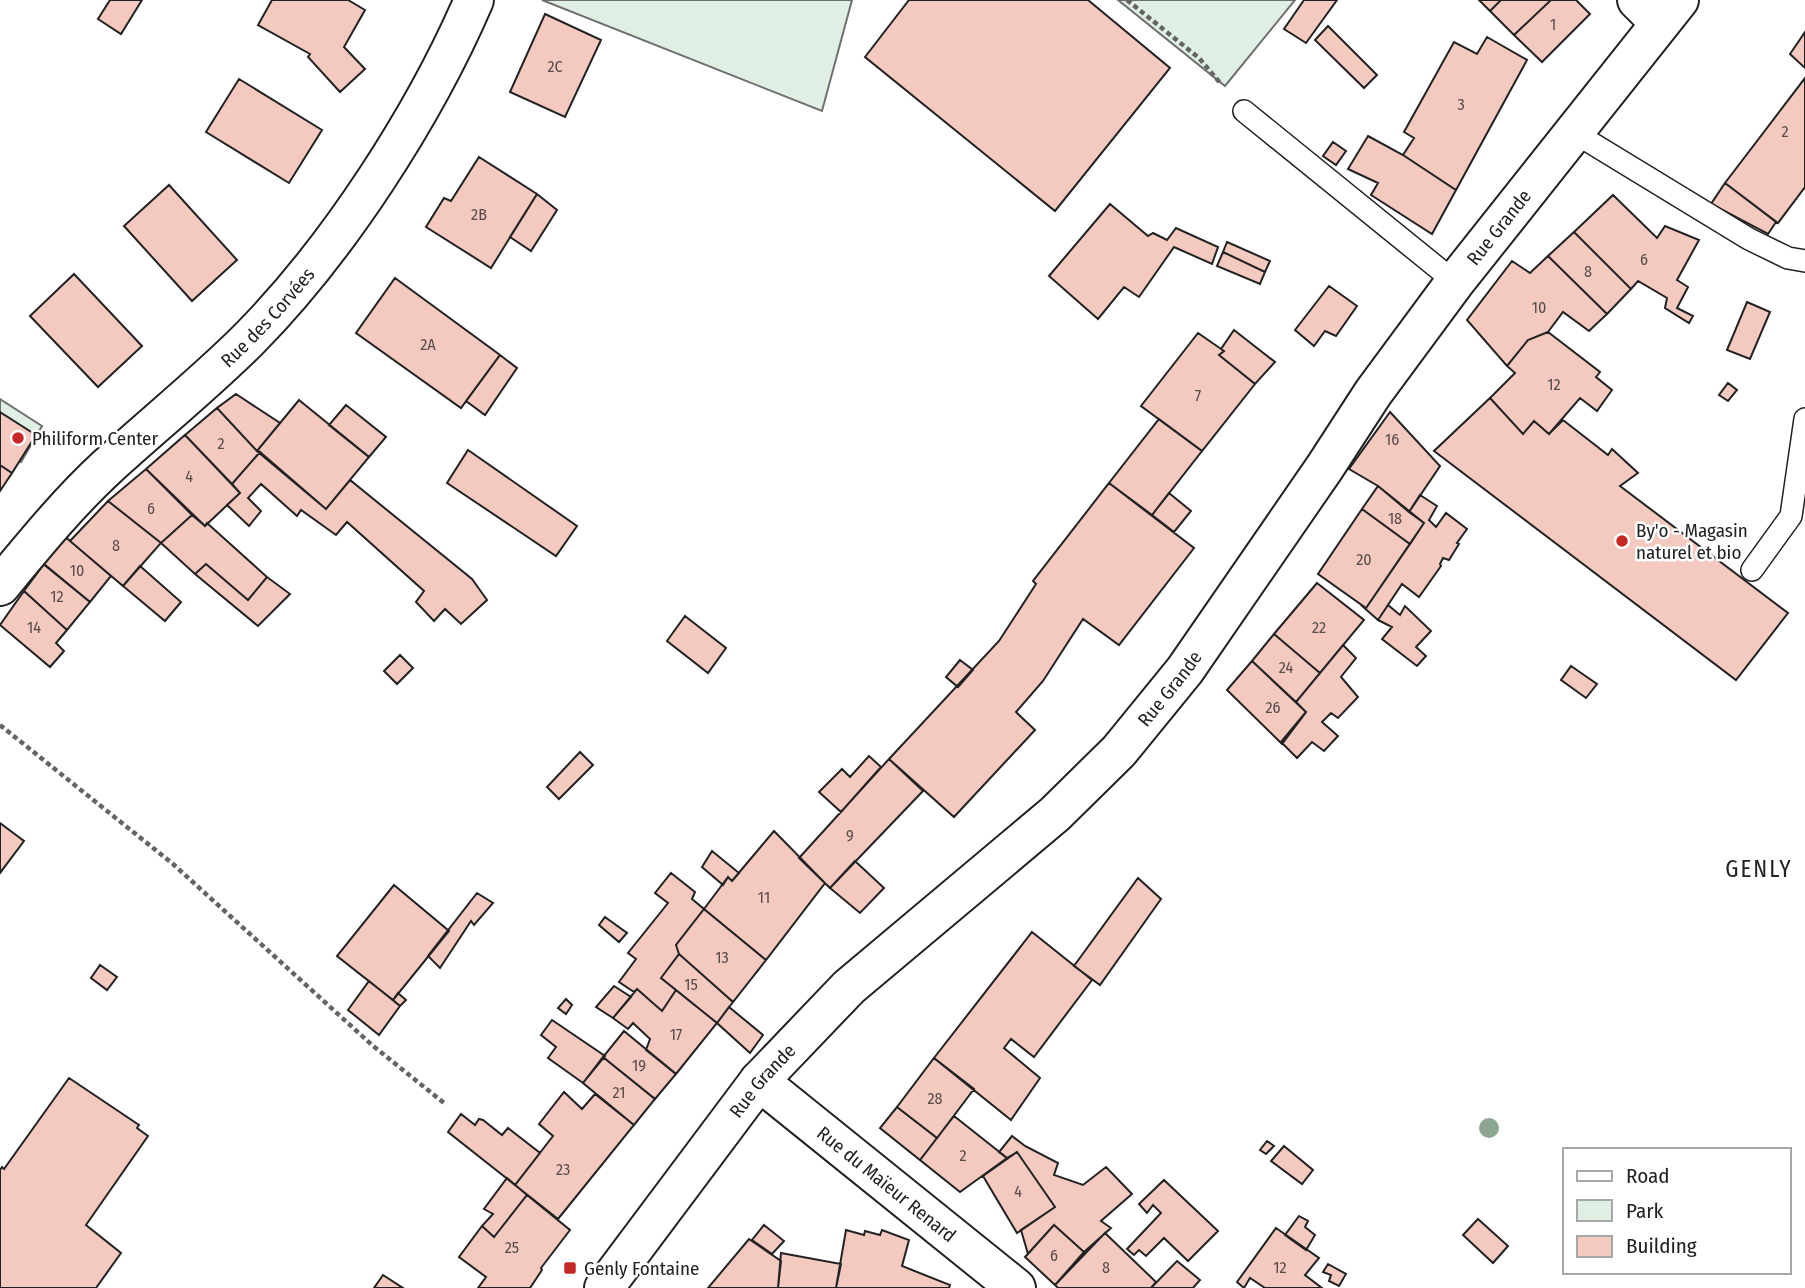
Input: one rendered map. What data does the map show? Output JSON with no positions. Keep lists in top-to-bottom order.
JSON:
{
  "streets": {
    "street": ["Rue Grande", "Rue des Corvées", "Rue du Maïeur Renard"]
  },
  "crossings": [
    ["Rue Grande", "Rue du Maïeur Renard"]
  ],
  "districts": ["GENLY"],
  "places": {
    "other": ["Philiform Center", "By'o - Magasin naturel et bio"],
    "transit": ["Genly Fontaine"]
  },
  "house_numbers": [
    "1",
    "2C",
    "3",
    "2",
    "2B",
    "6",
    "8",
    "10",
    "2A",
    "12",
    "7",
    "16",
    "2",
    "4",
    "6",
    "18",
    "8",
    "20",
    "10",
    "12",
    "14",
    "22",
    "24",
    "26",
    "9",
    "11",
    "13",
    "15",
    "17",
    "19",
    "21",
    "28",
    "2",
    "23",
    "4",
    "25",
    "6",
    "8",
    "12"
  ],
  "legend": ["Road", "Park", "Building"]
}
